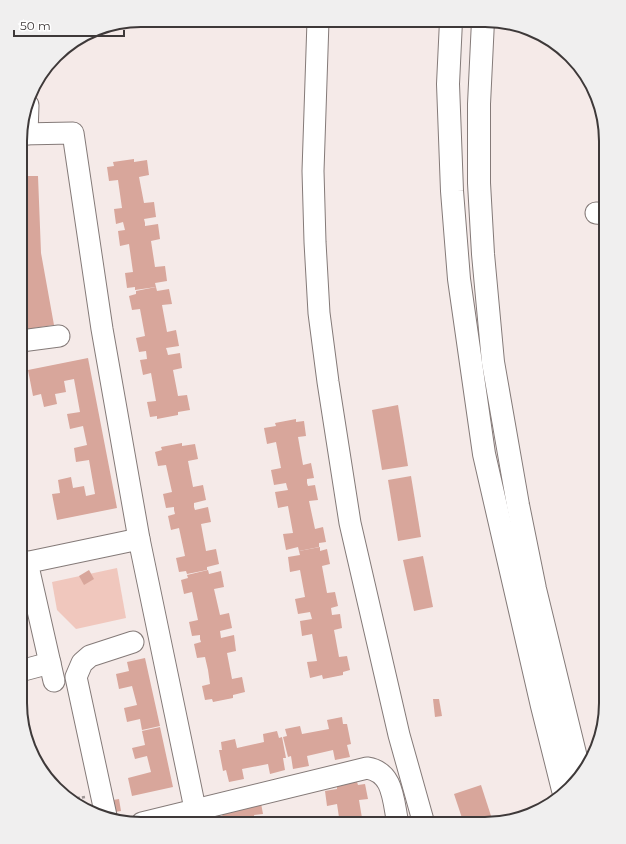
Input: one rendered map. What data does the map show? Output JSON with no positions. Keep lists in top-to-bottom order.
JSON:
{
  "scale_bar": "50 m"
}
